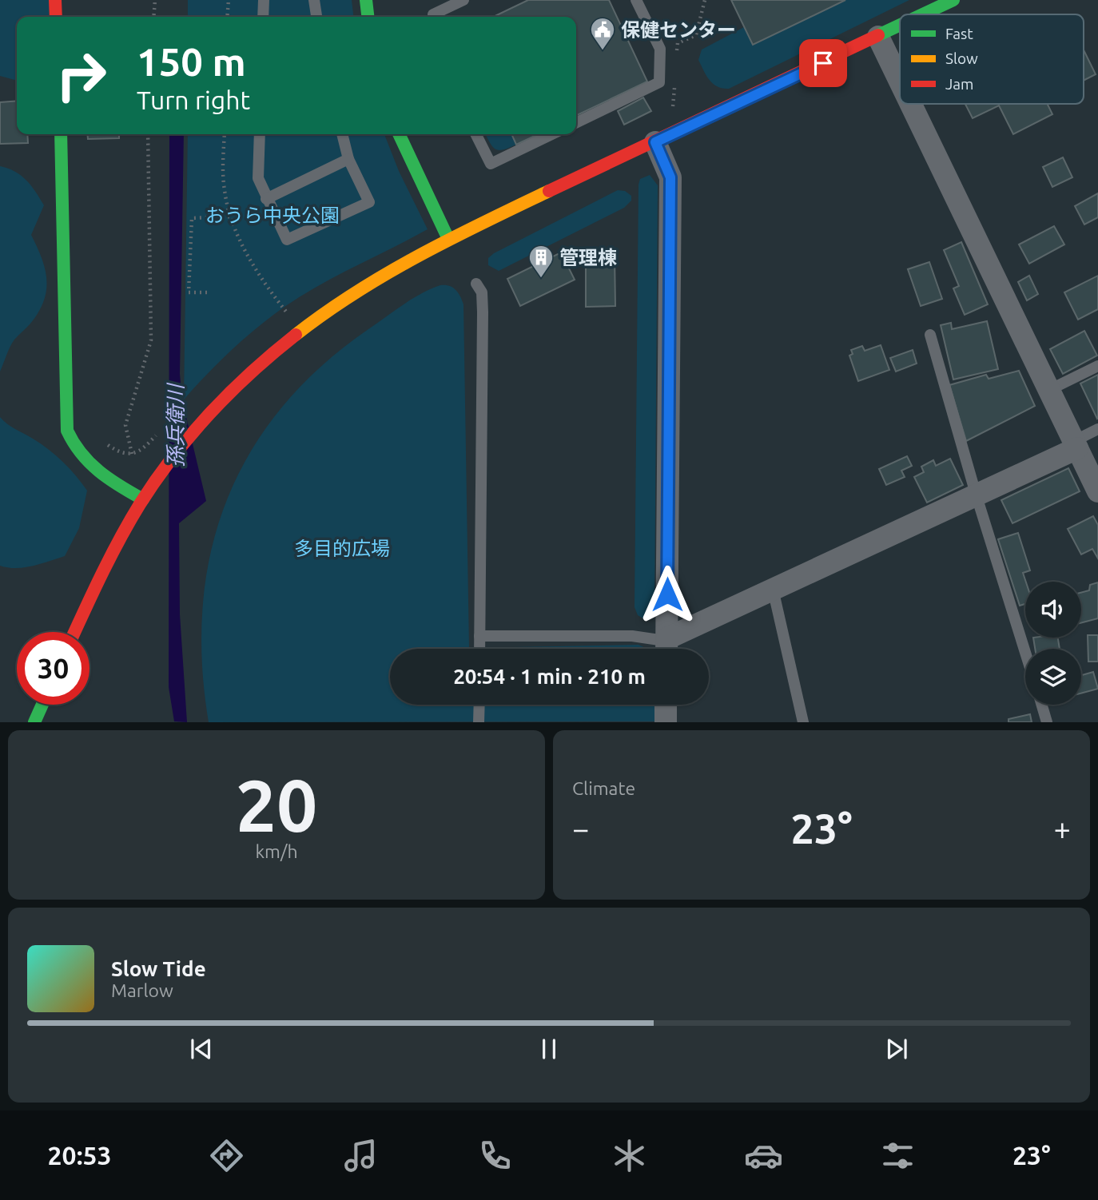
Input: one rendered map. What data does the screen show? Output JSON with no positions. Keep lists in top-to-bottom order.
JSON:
{
  "water": ["孫兵衛川"],
  "parks": ["おうら中央公園", "多目的広場"],
  "places": {
    "public building": ["保健センター"],
    "building": ["管理棟"]
  },
  "legend": ["Fast", "Slow", "Jam"],
  "page": {
    "turn": ["150 m", "Turn right"],
    "limit": "30",
    "trip": "20:54 · 1 min · 210 m",
    "tile": [
      ["20", "km/h"],
      "Climate"
    ],
    "heat": ["−", "23°", "+"],
    "song": ["Slow Tide", "Marlow"],
    "tabs": ["20:53", "23°"]
  }
}
